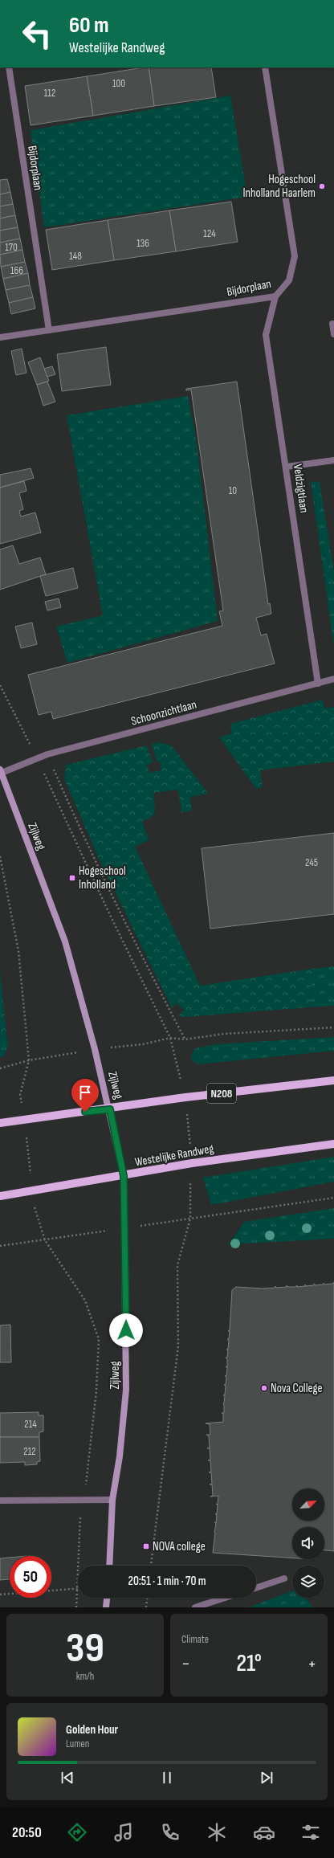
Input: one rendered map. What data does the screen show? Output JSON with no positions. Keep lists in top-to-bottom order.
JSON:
{
  "streets": {
    "main road": ["Zijlweg", "N208", "Westelijke Randweg"],
    "street": ["Bijdorplaan", "Veldzigtlaan", "Schoonzichtlaan"]
  },
  "crossings": [
    ["Bijdorplaan", "Veldzigtlaan"],
    ["Veldzigtlaan", "Schoonzichtlaan"],
    ["Schoonzichtlaan", "Zijlweg"],
    ["Zijlweg", "N208"],
    ["Zijlweg", "Westelijke Randweg"]
  ],
  "places": {
    "other": ["Hogeschool Inholland Haarlem", "Nova College"],
    "transit": ["Hogeschool Inholland", "NOVA college"]
  },
  "house_numbers": [
    "100",
    "112",
    "124",
    "136",
    "170",
    "148",
    "166",
    "10",
    "245",
    "214",
    "212"
  ],
  "north": "top right",
  "page": {
    "turn": ["60 m", "Westelijke Randweg"],
    "limit": "50",
    "trip": "20:51 · 1 min · 70 m",
    "tile": [
      ["39", "km/h"],
      "Climate"
    ],
    "heat": ["−", "21°", "+"],
    "song": ["Golden Hour", "Lumen"],
    "tabs": "20:50"
  }
}
